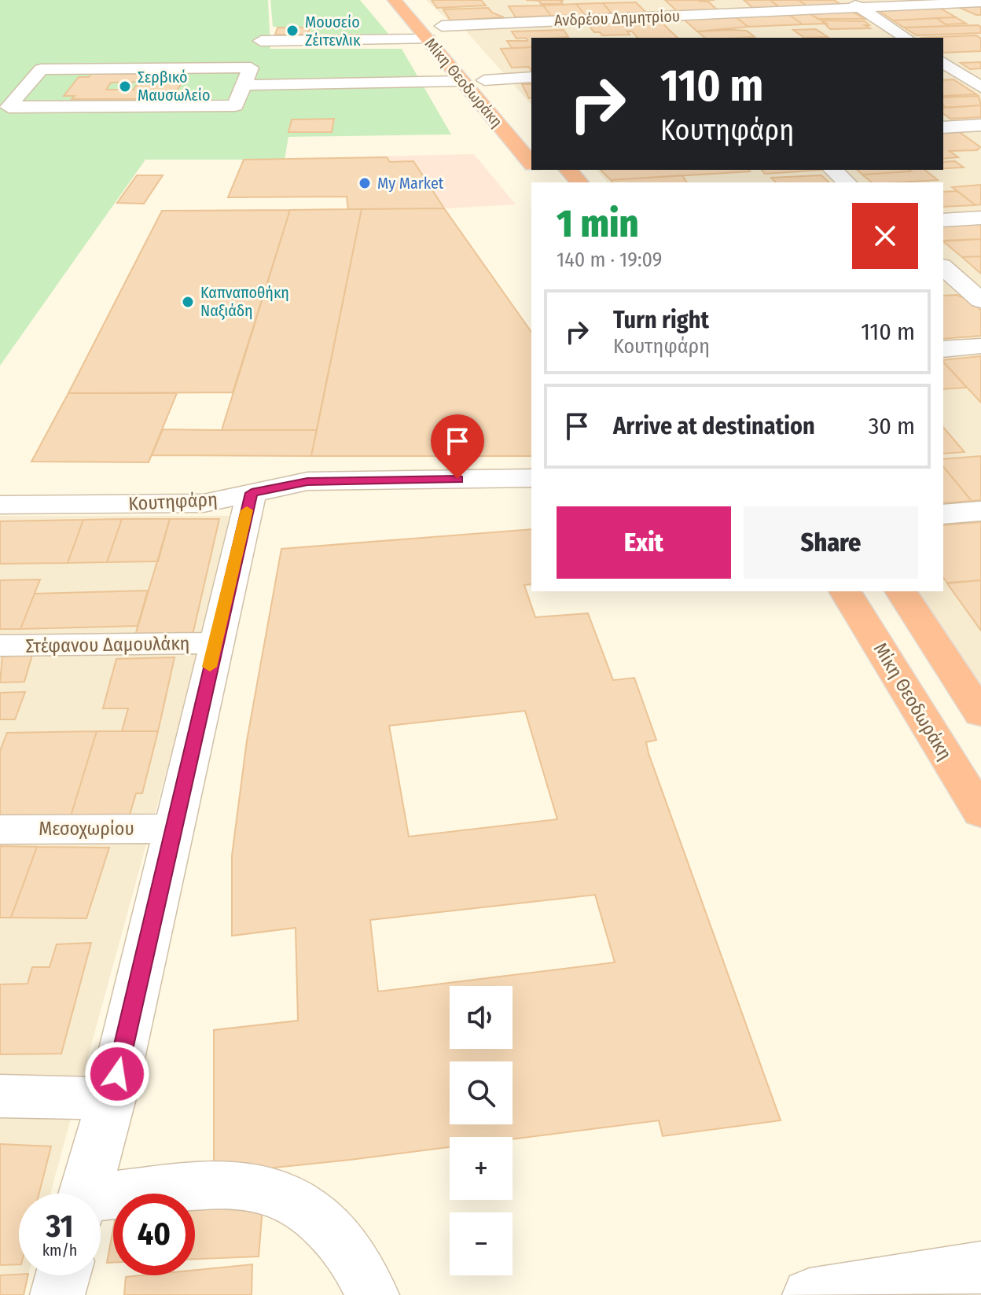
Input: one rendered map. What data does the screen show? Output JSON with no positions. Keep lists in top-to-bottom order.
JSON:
{
  "streets": {
    "highway": ["Μίκη Θεοδωράκη"],
    "street": [
      "Ανδρέου Δημητρίου",
      "Κουτηφάρη",
      "Στέφανου Δαμουλάκη",
      "Μεσοχωρίου"
    ]
  },
  "crossings": [
    ["Ανδρέου Δημητρίου", "Μίκη Θεοδωράκη"]
  ],
  "places": [
    "Μουσείο Ζέιτενλικ",
    "Σερβικό Μαυσωλείο",
    "My Market",
    "Καπναποθήκη Ναξιάδη"
  ],
  "page": {
    "turn": ["110 m", "Κουτηφάρη"],
    "heading": ["1 min", "140 m · 19:09"],
    "list": [
      {
        "name": "Turn right",
        "note": "Κουτηφάρη",
        "value": "110 m"
      },
      {
        "name": "Arrive at destination",
        "value": "30 m"
      }
    ],
    "buttons": ["Exit", "Share"],
    "map_buttons": ["+", "−"],
    "speed": "31 km/h",
    "limit": "40"
  }
}
